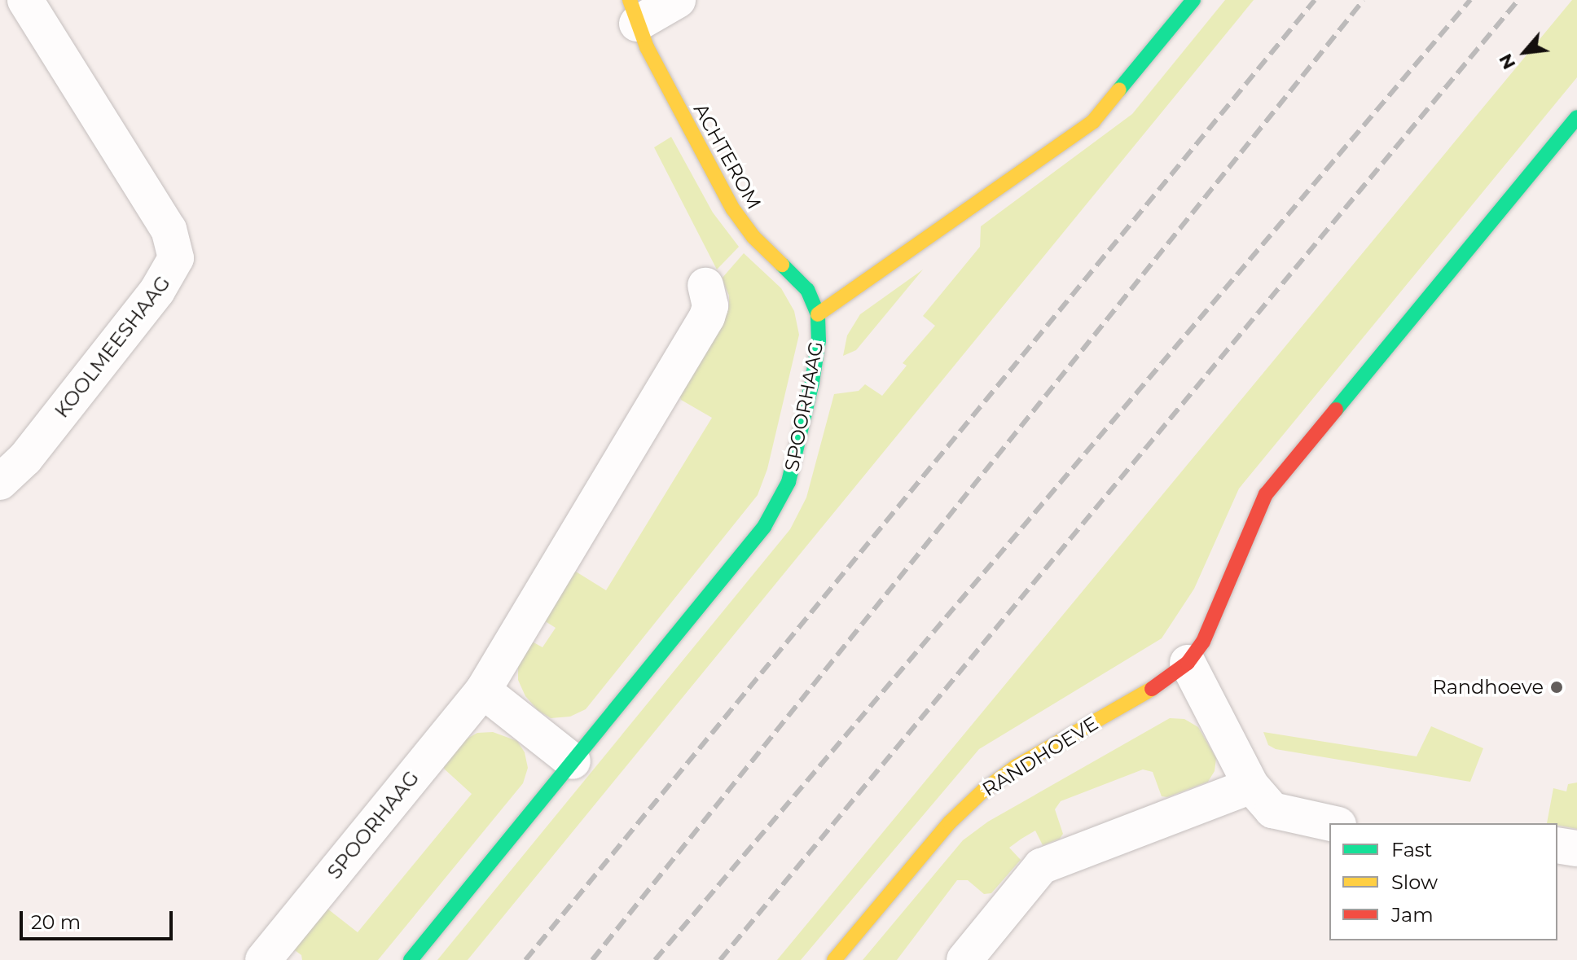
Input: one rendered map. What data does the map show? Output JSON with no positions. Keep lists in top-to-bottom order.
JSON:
{
  "streets": {
    "street": [
      "ACHTEROM",
      "KOOLMEESHAAG",
      "SPOORHAAG",
      "RANDHOEVE"
    ]
  },
  "crossings": [
    ["ACHTEROM", "SPOORHAAG"]
  ],
  "places": ["Randhoeve"],
  "legend": ["Fast", "Slow", "Jam"],
  "scale_bar": "20 m",
  "north": "bottom left"
}
